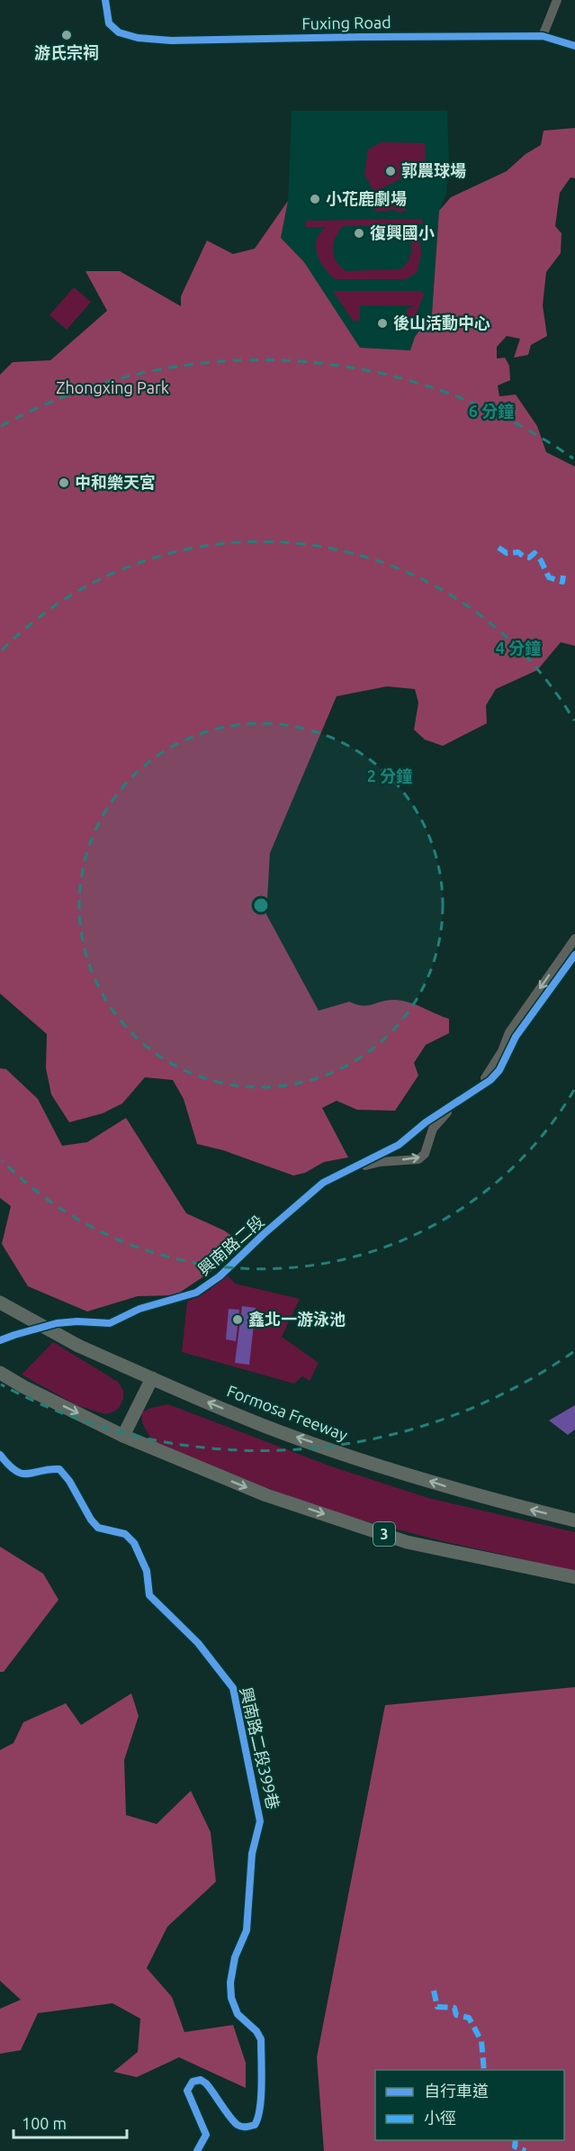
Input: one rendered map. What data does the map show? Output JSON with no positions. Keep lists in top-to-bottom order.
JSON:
{
  "streets": {
    "highway": ["Formosa Freeway", "3"],
    "street": ["Fuxing Road", "興南路二段", "興南路二段399巷"]
  },
  "parks": ["Zhongxing Park"],
  "places": [
    "游氏宗祠",
    "郭農球場",
    "小花鹿劇場",
    "復興國小",
    "後山活動中心",
    "中和樂天宮",
    "鑫北一游泳池"
  ],
  "legend": ["自行車道", "小徑"],
  "scale_bar": "100 m",
  "rings": ["6 分鐘", "4 分鐘", "2 分鐘"]
}
